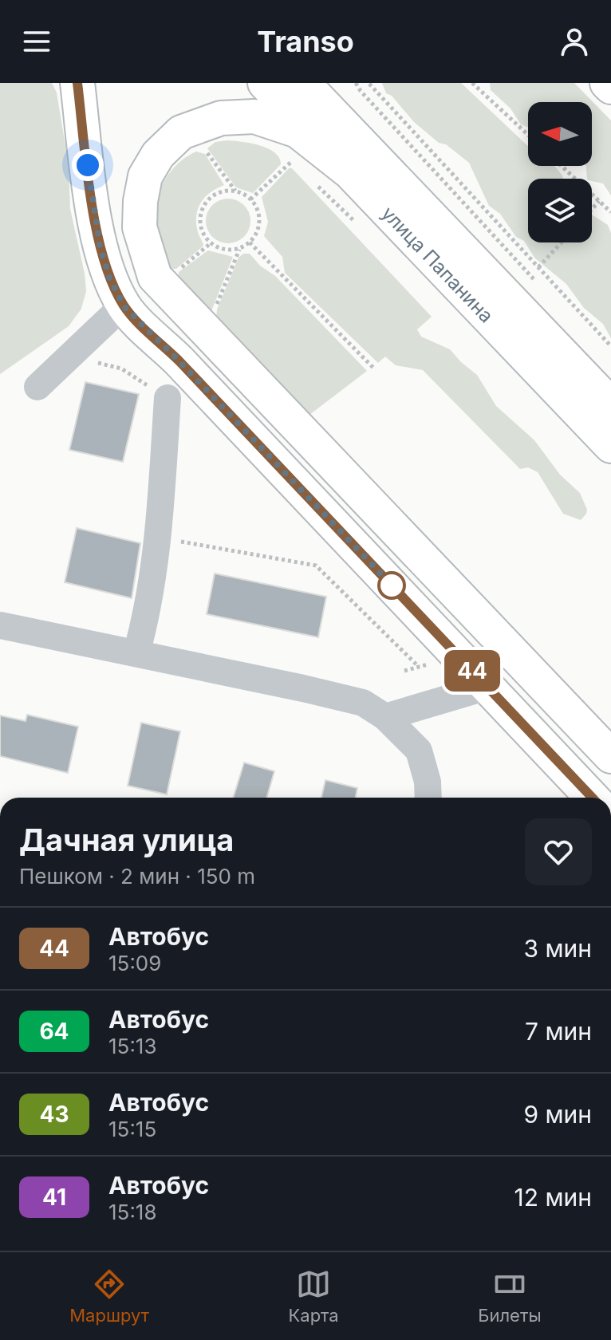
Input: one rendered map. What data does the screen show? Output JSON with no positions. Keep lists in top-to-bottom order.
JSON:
{
  "streets": {
    "main road": ["улица Папанина"]
  },
  "lines": ["bus line 44"],
  "north": "left",
  "page": {
    "header": "Transo",
    "on_map": "44",
    "heading": ["Дачная улица", "Пешком · 2 мин · 150 m"],
    "list": [
      {
        "mark": "44",
        "name": "Автобус",
        "note": "15:09",
        "value": "3 мин"
      },
      {
        "mark": "64",
        "name": "Автобус",
        "note": "15:13",
        "value": "7 мин"
      },
      {
        "mark": "43",
        "name": "Автобус",
        "note": "15:15",
        "value": "9 мин"
      },
      {
        "mark": "41",
        "name": "Автобус",
        "note": "15:18",
        "value": "12 мин"
      }
    ],
    "tabs": ["Маршрут", "Карта", "Билеты"]
  }
}
